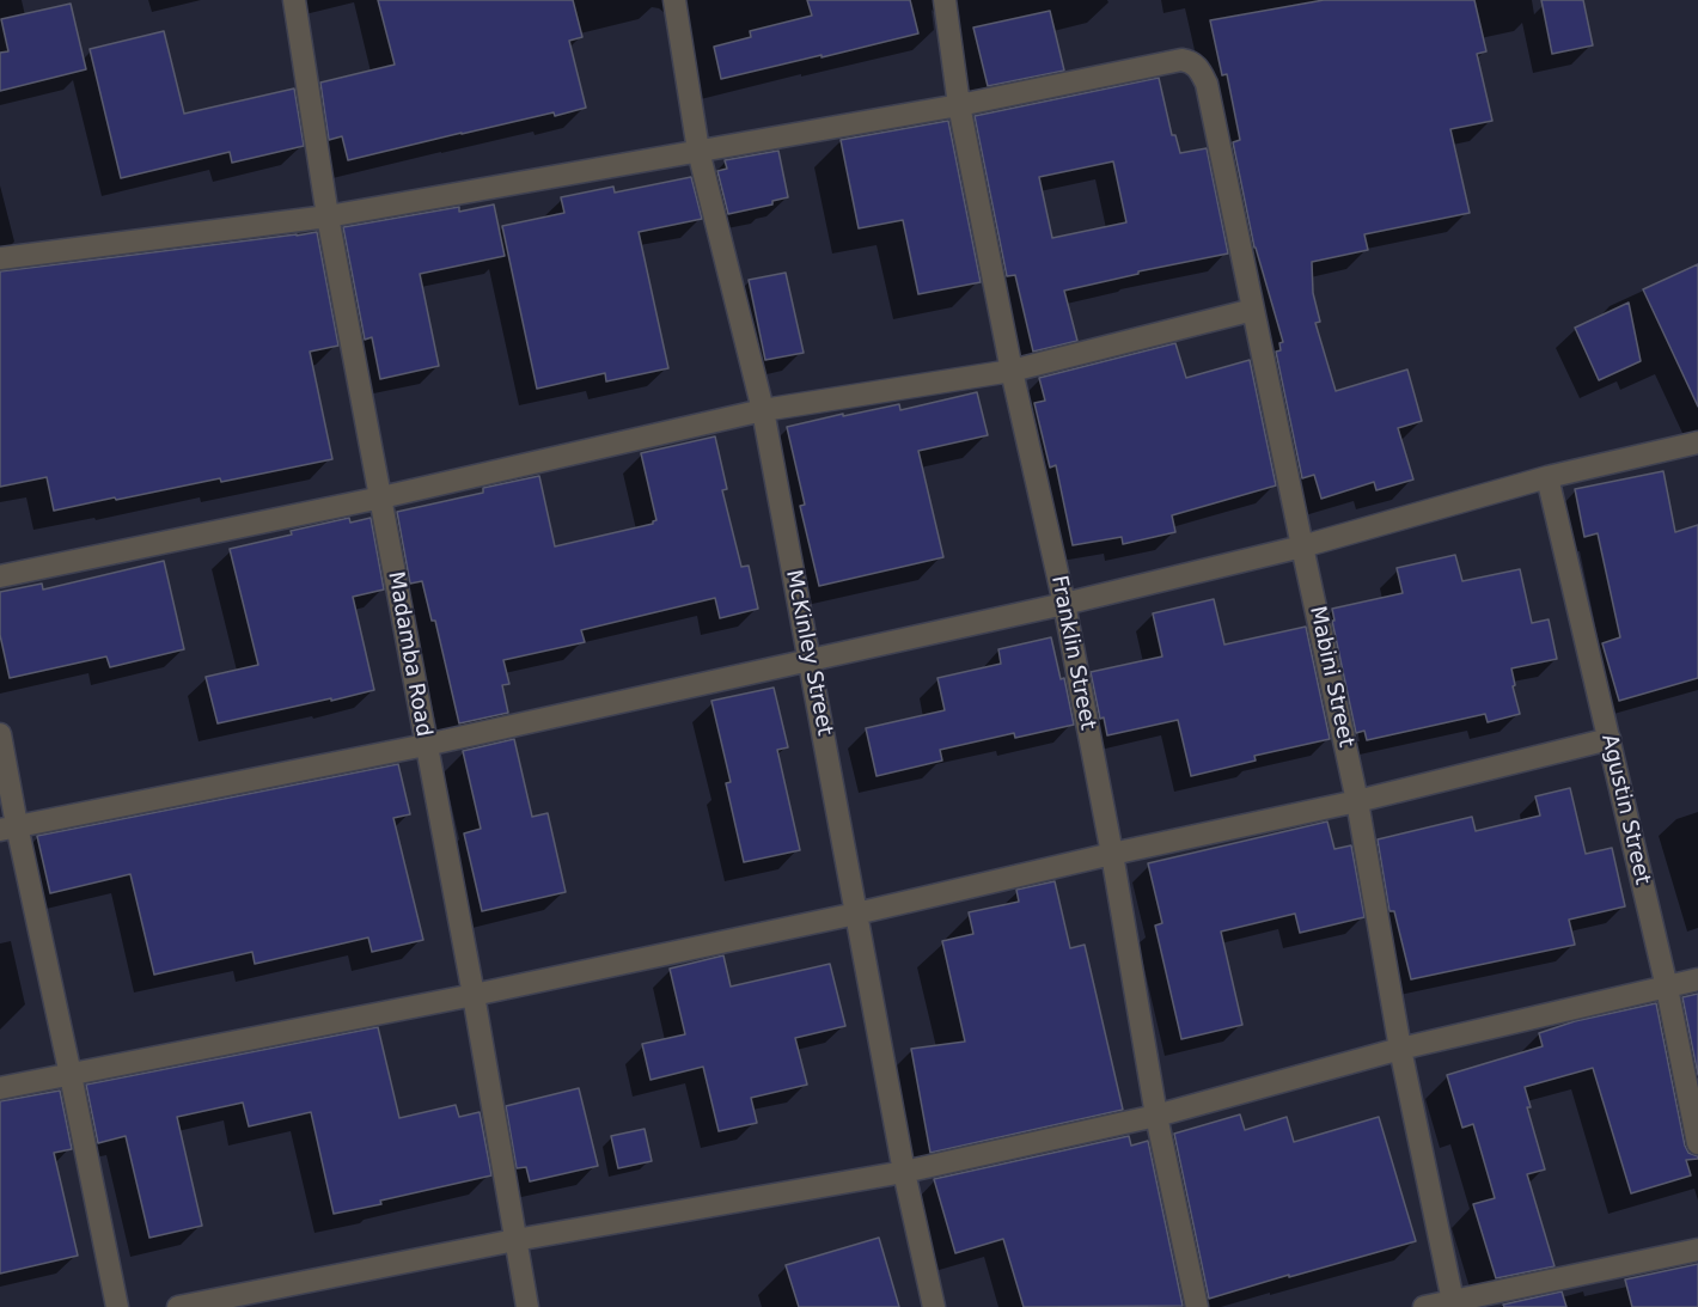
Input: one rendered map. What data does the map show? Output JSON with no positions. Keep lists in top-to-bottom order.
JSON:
{
  "streets": {
    "street": [
      "McKinley Street",
      "Franklin Street",
      "Madamba Road",
      "Mabini Street",
      "Agustin Street"
    ]
  },
  "crossings": [
    ["Franklin Street", "Mabini Street"]
  ]
}
